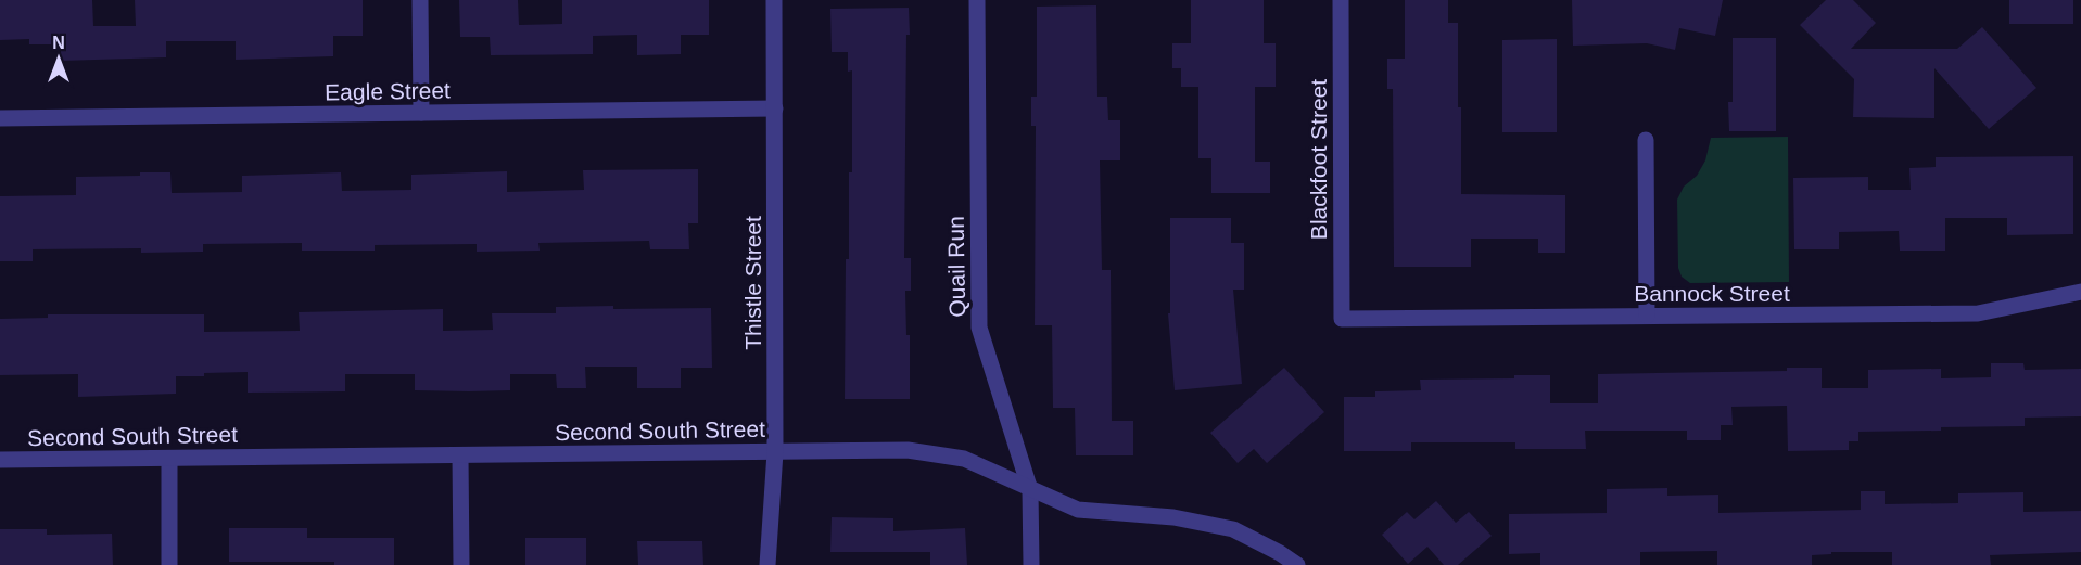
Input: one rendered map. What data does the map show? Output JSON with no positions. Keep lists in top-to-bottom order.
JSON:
{
  "streets": {
    "street": [
      "Eagle Street",
      "Blackfoot Street",
      "Quail Run",
      "Thistle Street",
      "Bannock Street",
      "Second South Street"
    ]
  },
  "crossings": [
    ["Eagle Street", "Thistle Street"],
    ["Blackfoot Street", "Bannock Street"],
    ["Quail Run", "Second South Street"],
    ["Thistle Street", "Second South Street"]
  ],
  "north": "top"
}
